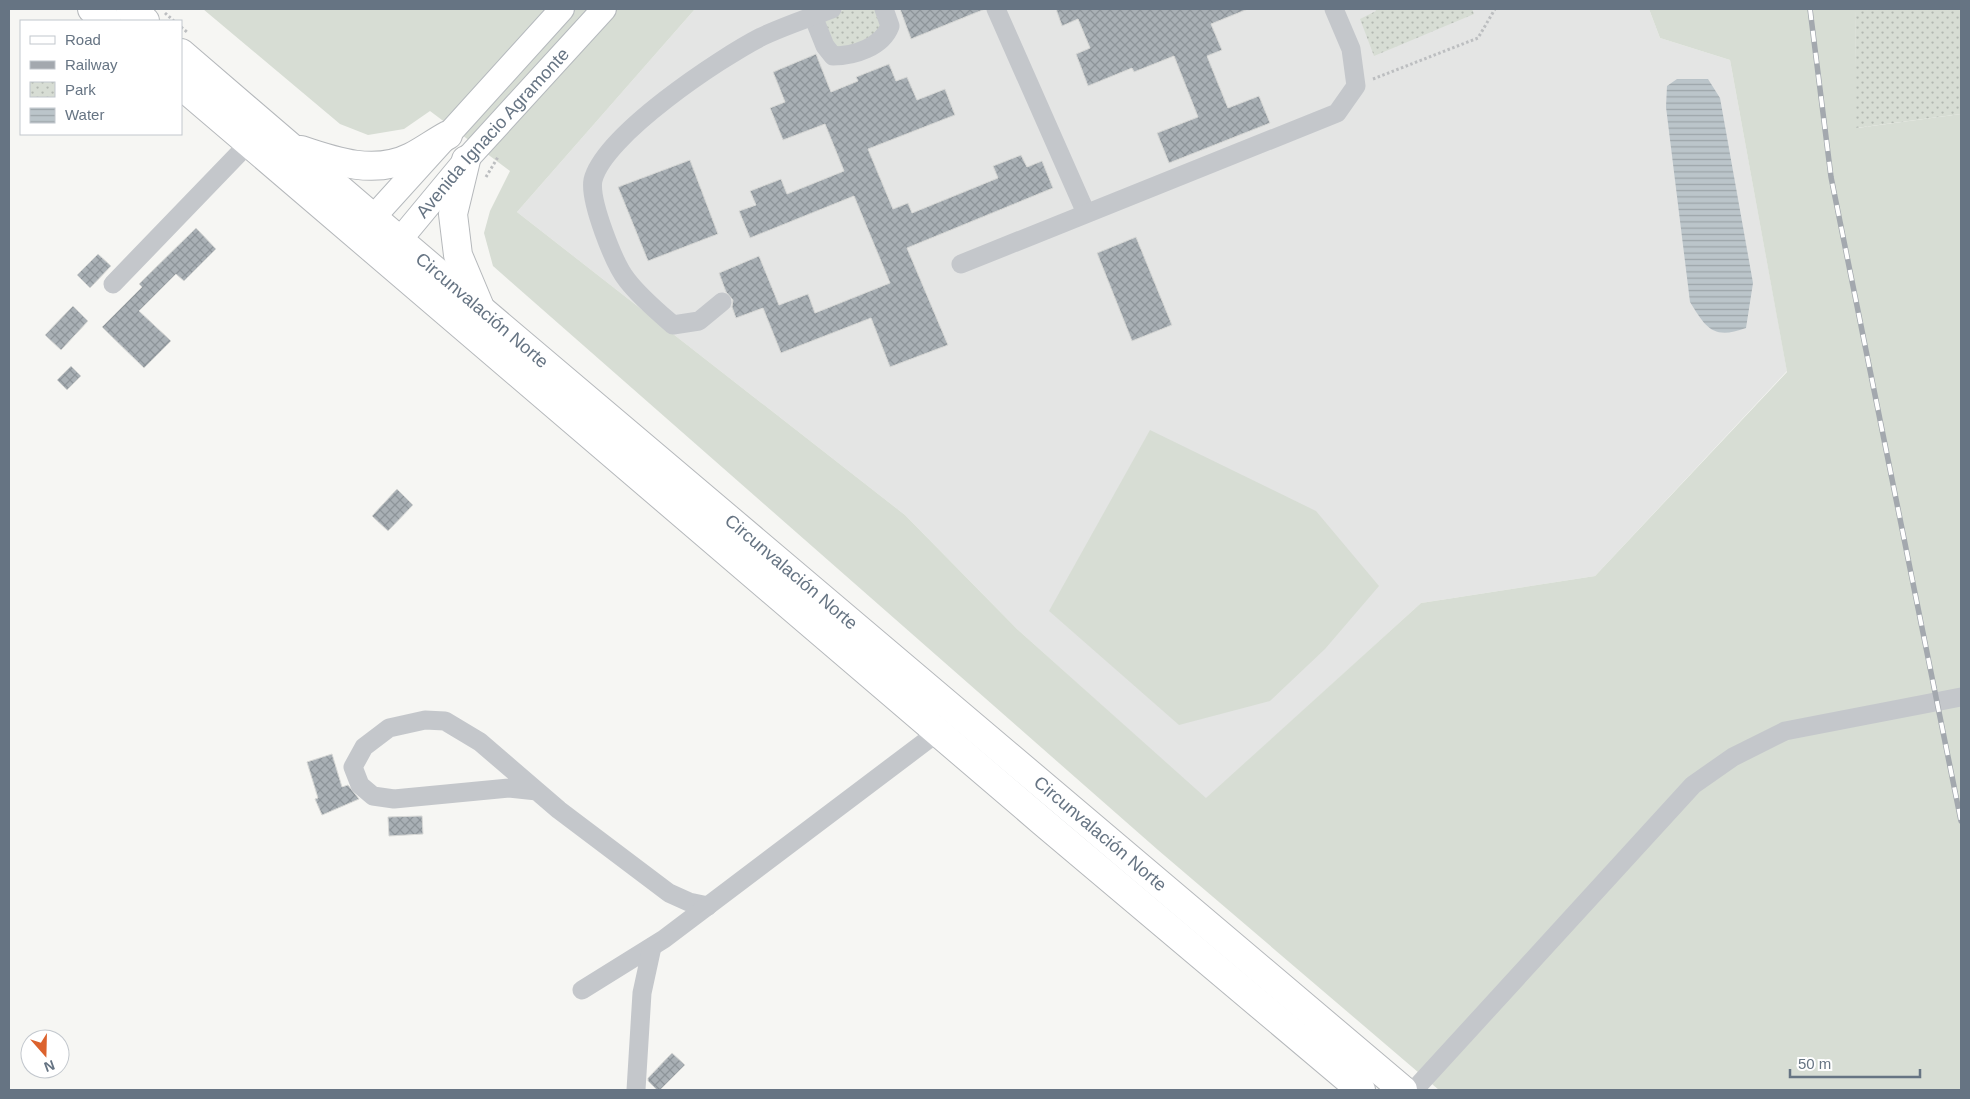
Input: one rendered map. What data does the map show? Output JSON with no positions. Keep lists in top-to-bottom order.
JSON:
{
  "streets": {
    "highway": ["Circunvalación Norte"],
    "main road": ["Avenida Ignacio Agramonte"]
  },
  "crossings": [
    ["Avenida Ignacio Agramonte", "Circunvalación Norte"]
  ],
  "legend": [
    "Road",
    "Railway",
    "Park",
    "Water"
  ],
  "scale_bar": "50 m",
  "north": "bottom"
}
